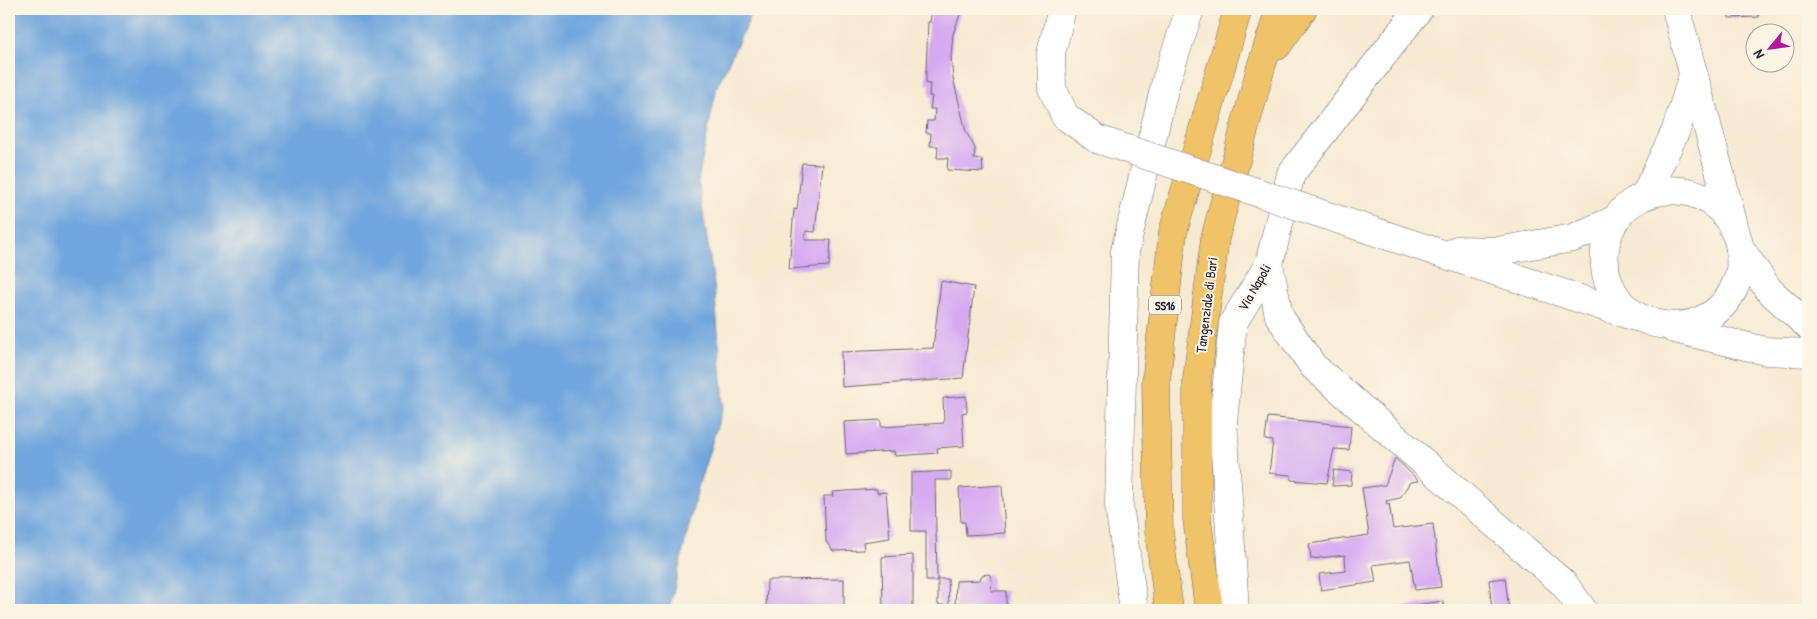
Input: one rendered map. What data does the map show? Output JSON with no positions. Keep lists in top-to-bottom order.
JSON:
{
  "streets": {
    "highway": ["SS16", "Tangenziale di Bari"],
    "street": ["Via Napoli"]
  },
  "north": "bottom left"
}
